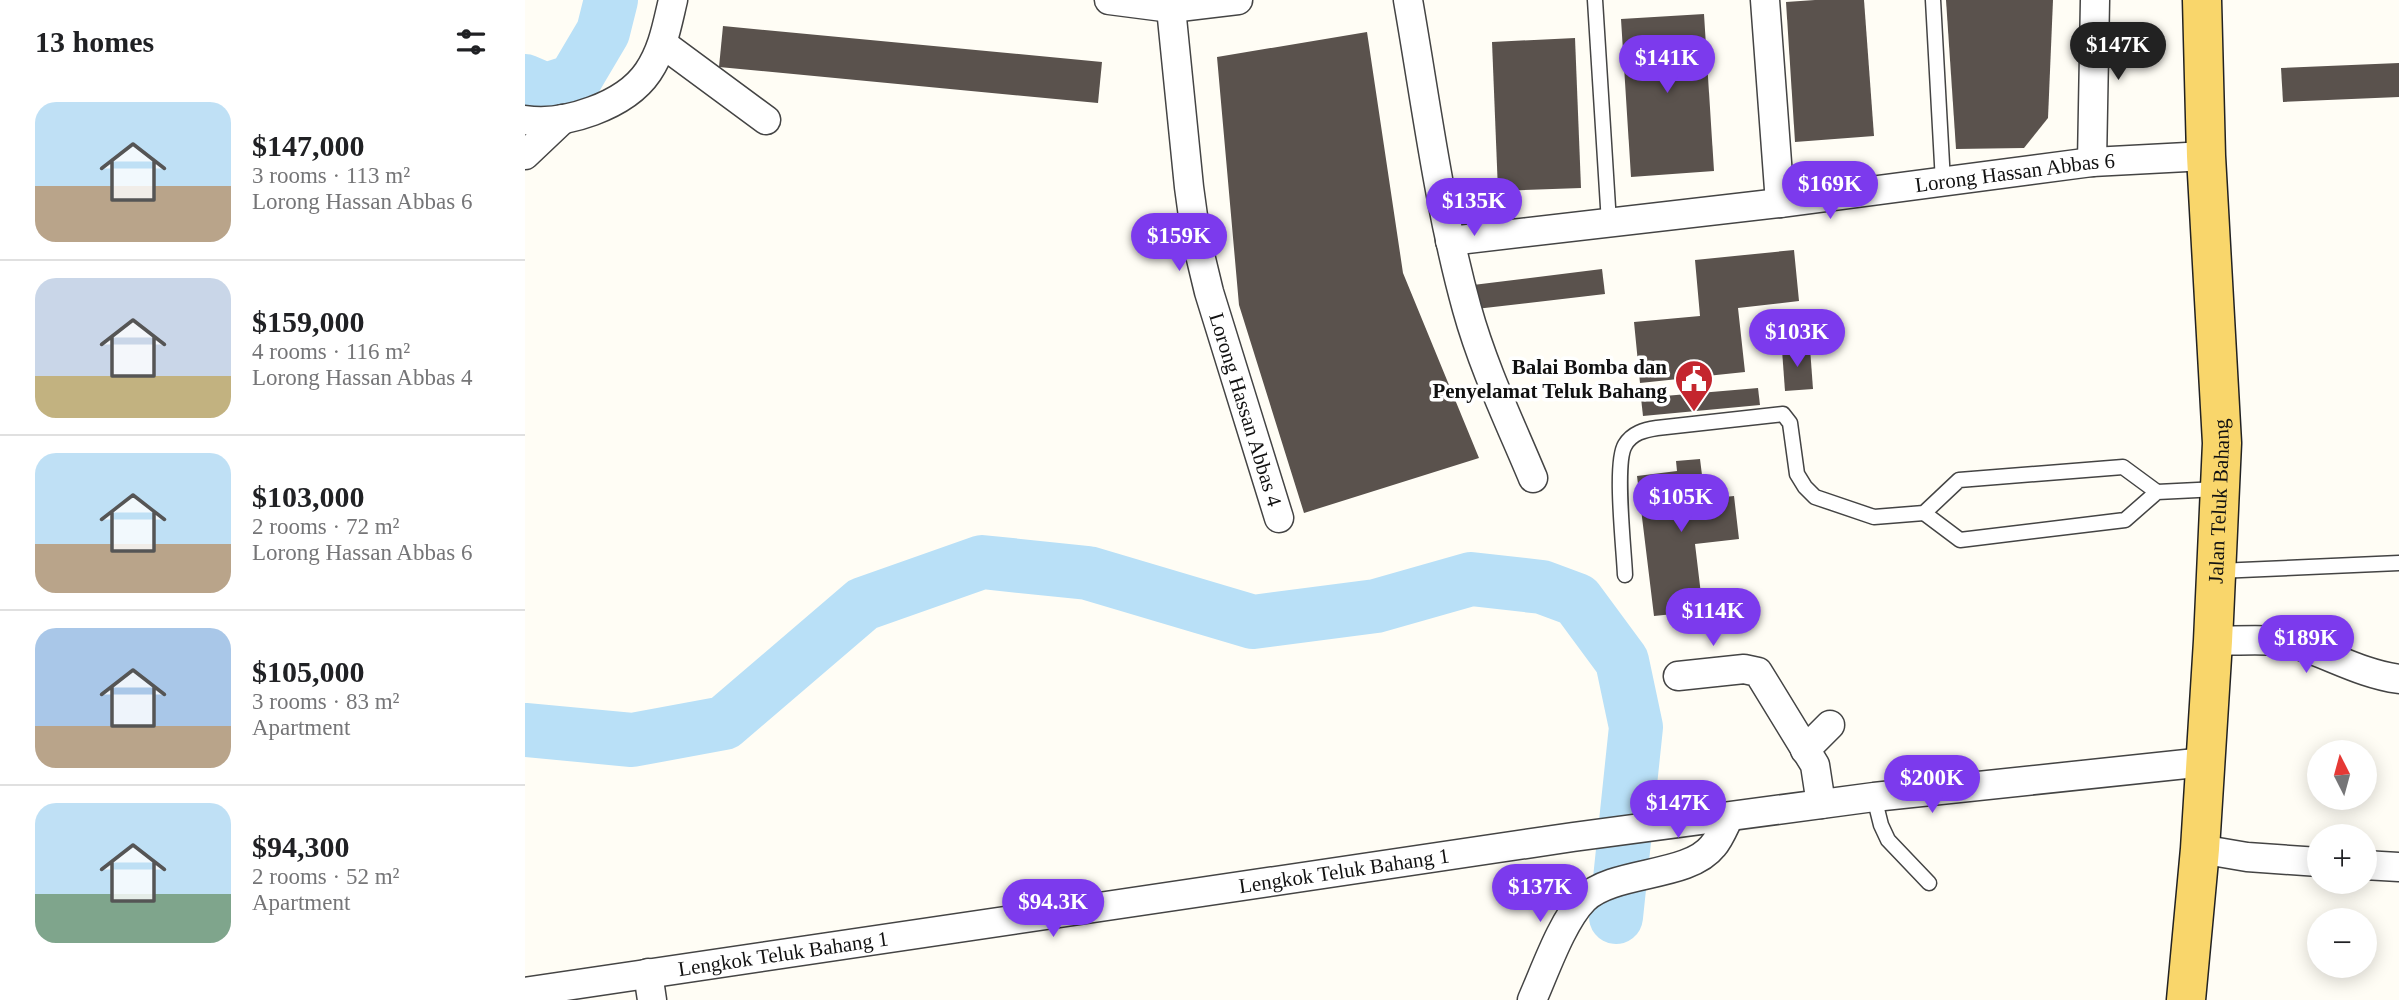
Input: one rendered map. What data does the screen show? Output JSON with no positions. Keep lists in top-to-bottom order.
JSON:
{
  "streets": {
    "main road": ["Jalan Teluk Bahang"],
    "street": ["Lorong Hassan Abbas 6", "Lorong Hassan Abbas 4", "Lengkok Teluk Bahang 1"]
  },
  "crossings": [
    ["Lorong Hassan Abbas 6", "Jalan Teluk Bahang"],
    ["Jalan Teluk Bahang", "Lengkok Teluk Bahang 1"]
  ],
  "places": {
    "public building": ["Balai Bomba dan Penyelamat Teluk Bahang"]
  },
  "north": "top",
  "page": {
    "heading": "13 homes",
    "price": [
      "$147K",
      "$141K",
      "$169K",
      "$135K",
      "$159K",
      "$103K",
      "$105K",
      "$114K",
      "$189K",
      "$200K",
      "$147K",
      "$137K",
      "$94.3K"
    ],
    "list": [
      {
        "name": "$147,000",
        "note": "3 rooms · 113 m² · Lorong Hassan Abbas 6"
      },
      {
        "name": "$159,000",
        "note": "4 rooms · 116 m² · Lorong Hassan Abbas 4"
      },
      {
        "name": "$103,000",
        "note": "2 rooms · 72 m² · Lorong Hassan Abbas 6"
      },
      {
        "name": "$105,000",
        "note": "3 rooms · 83 m² · Apartment"
      },
      {
        "name": "$94,300",
        "note": "2 rooms · 52 m² · Apartment"
      }
    ],
    "map_buttons": ["+", "−"]
  }
}
